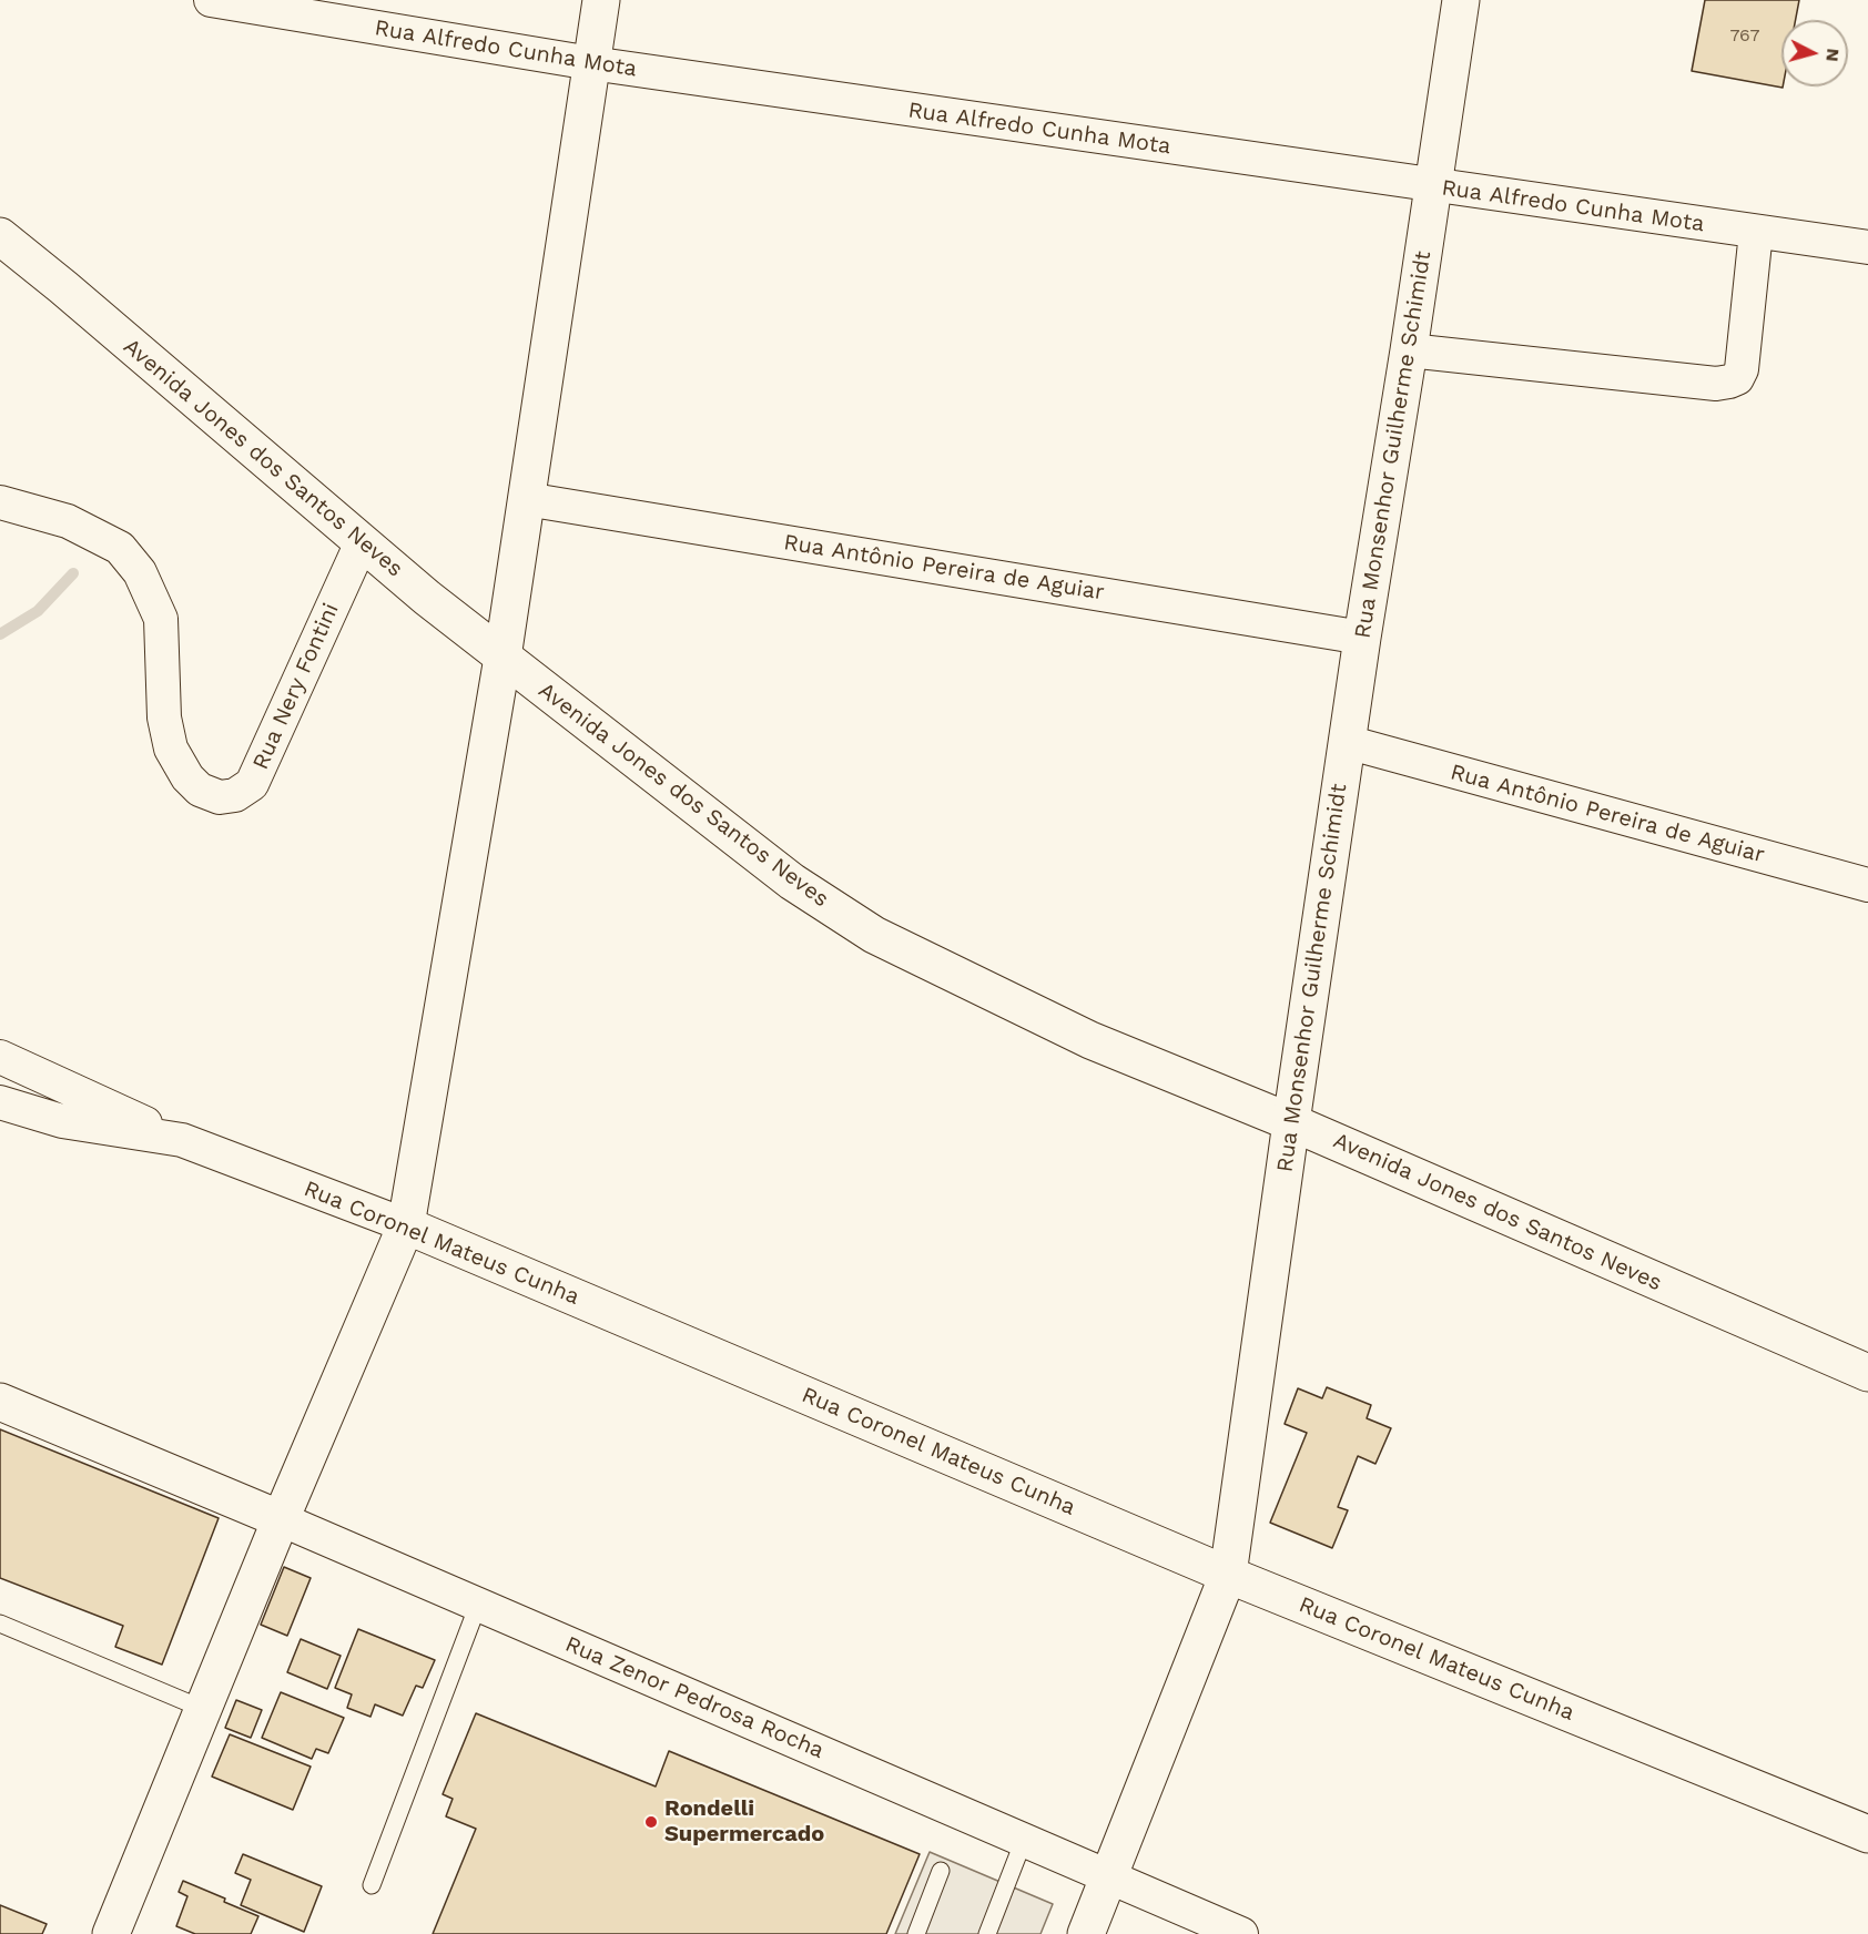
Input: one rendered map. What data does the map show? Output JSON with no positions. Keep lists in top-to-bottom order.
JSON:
{
  "streets": {
    "street": [
      "Rua Alfredo Cunha Mota",
      "Rua Monsenhor Guilherme Schimidt",
      "Avenida Jones dos Santos Neves",
      "Rua Antônio Pereira de Aguiar",
      "Rua Nery Fontini",
      "Rua Coronel Mateus Cunha",
      "Rua Zenor Pedrosa Rocha"
    ]
  },
  "crossings": [
    ["Rua Alfredo Cunha Mota", "Rua Monsenhor Guilherme Schimidt"],
    ["Rua Monsenhor Guilherme Schimidt", "Avenida Jones dos Santos Neves"],
    ["Rua Monsenhor Guilherme Schimidt", "Rua Antônio Pereira de Aguiar"],
    ["Rua Monsenhor Guilherme Schimidt", "Rua Coronel Mateus Cunha"],
    ["Rua Monsenhor Guilherme Schimidt", "Rua Zenor Pedrosa Rocha"],
    ["Avenida Jones dos Santos Neves", "Rua Nery Fontini"]
  ],
  "places": ["Rondelli Supermercado"],
  "house_numbers": ["767"],
  "north": "right"
}
